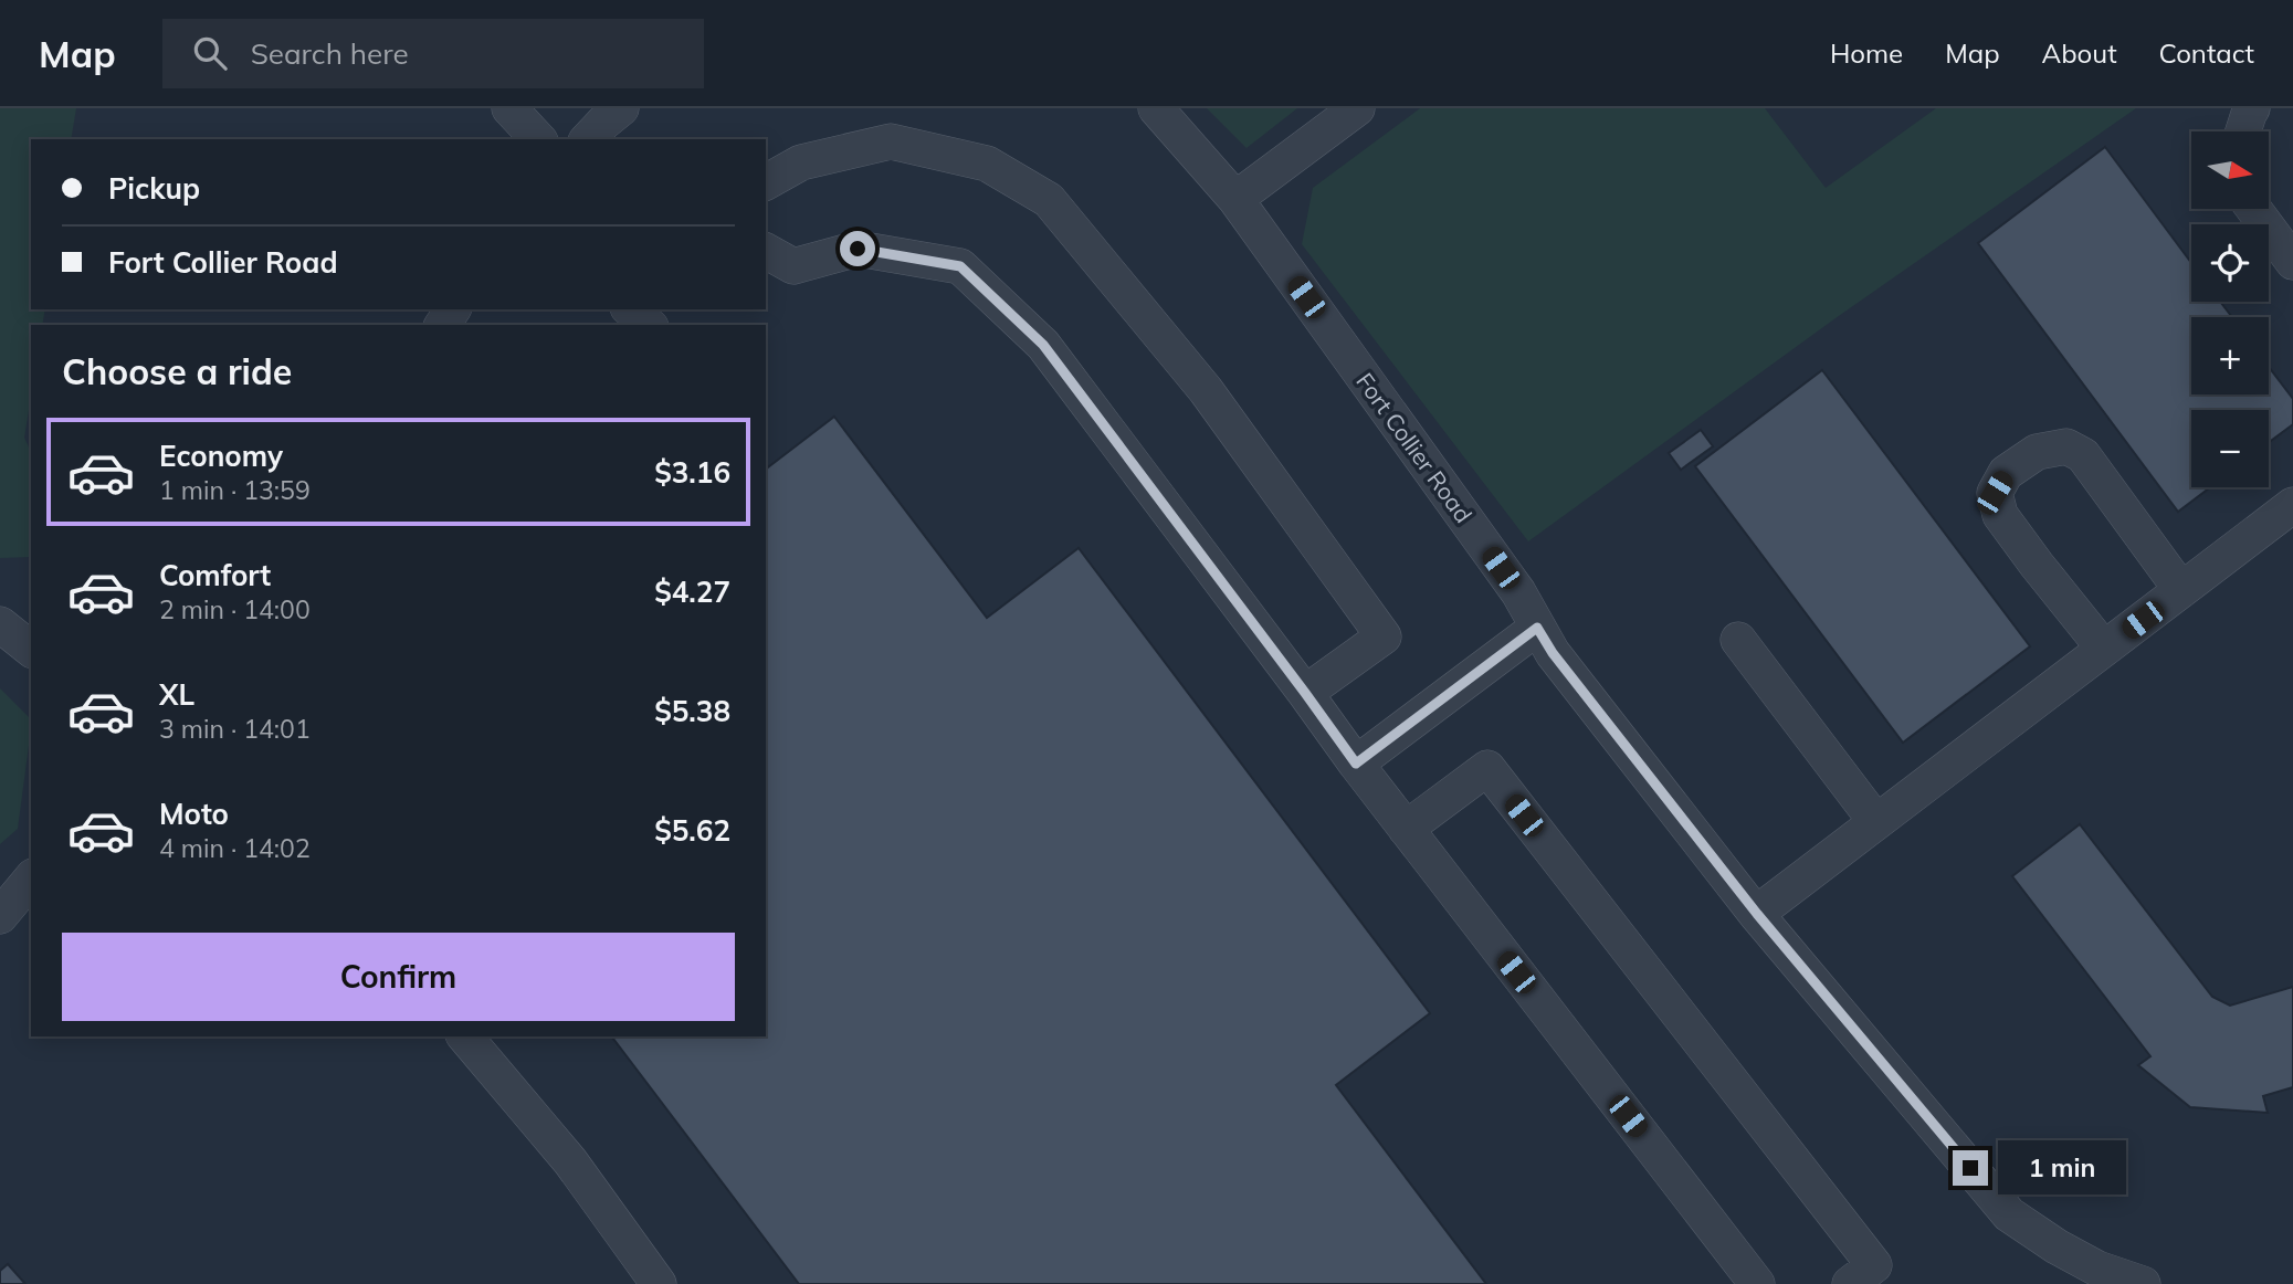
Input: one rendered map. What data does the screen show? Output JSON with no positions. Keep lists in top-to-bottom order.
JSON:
{
  "streets": {
    "street": ["Fort Collier Road"]
  },
  "north": "right",
  "page": {
    "header": "Map",
    "search": "Search here",
    "nav": [
      "Home",
      "Map",
      "About",
      "Contact"
    ],
    "map_buttons": ["+", "−"],
    "banner": ["Pickup", "Fort Collier Road"],
    "heading": "Choose a ride",
    "list": [
      {
        "name": "Economy",
        "note": "1 min · 13:59",
        "value": "$3.16"
      },
      {
        "name": "Comfort",
        "note": "2 min · 14:00",
        "value": "$4.27"
      },
      {
        "name": "XL",
        "note": "3 min · 14:01",
        "value": "$5.38"
      },
      {
        "name": "Moto",
        "note": "4 min · 14:02",
        "value": "$5.62"
      }
    ],
    "buttons": "Confirm",
    "bubble": "1 min"
  }
}
